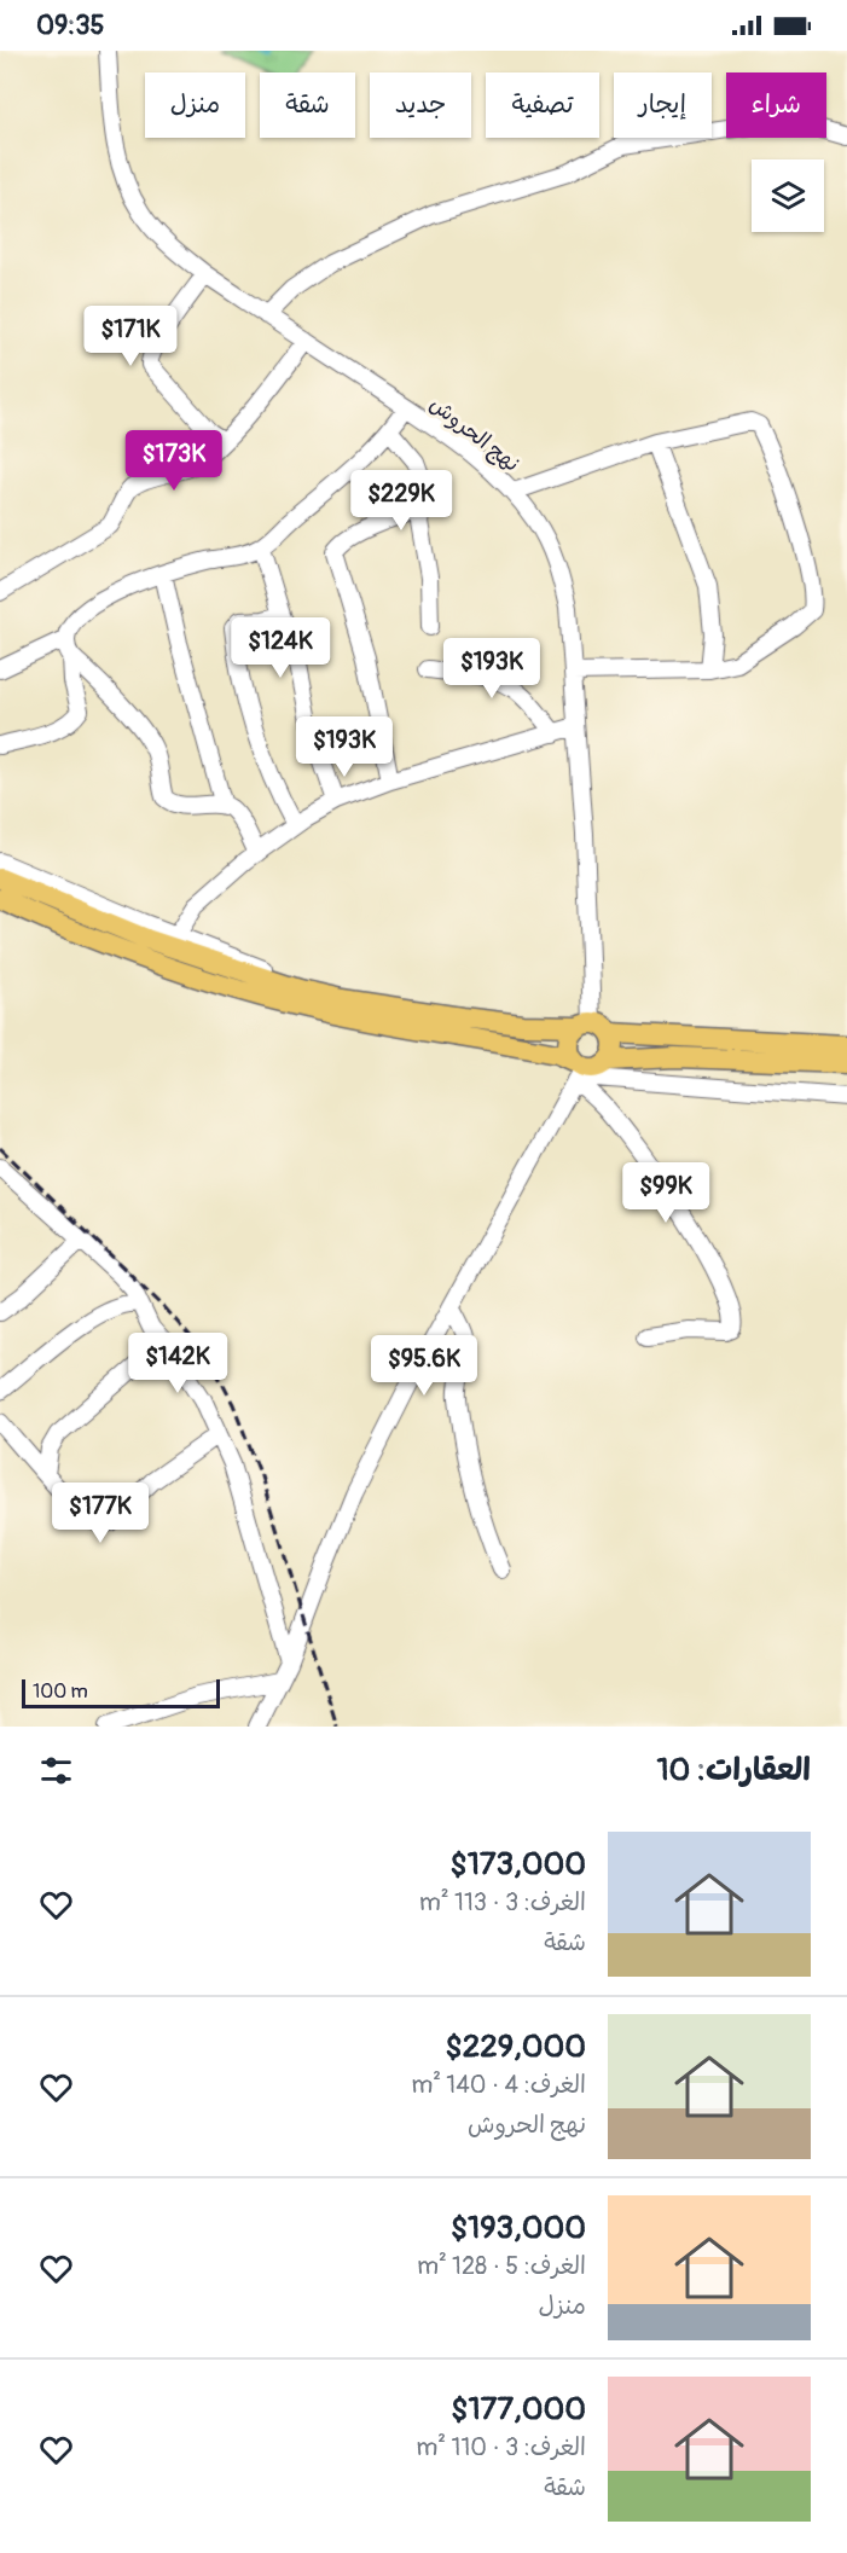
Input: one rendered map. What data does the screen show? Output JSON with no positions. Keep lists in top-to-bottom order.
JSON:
{
  "streets": {
    "street": ["نهج الحروش"]
  },
  "scale_bar": "100 m",
  "page": {
    "status": "09:35",
    "chip": [
      "شراء",
      "إيجار",
      "تصفية",
      "جديد",
      "شقة",
      "منزل"
    ],
    "price": [
      "$171K",
      "$173K",
      "$229K",
      "$124K",
      "$193K",
      "$193K",
      "$99K",
      "$142K",
      "$95.6K",
      "$177K"
    ],
    "scale": "100 m",
    "heading": "العقارات: 10",
    "list": [
      {
        "name": "$173,000",
        "note": "الغرف: 3 · 113 m² · شقة"
      },
      {
        "name": "$229,000",
        "note": "الغرف: 4 · 140 m² · نهج الحروش"
      },
      {
        "name": "$193,000",
        "note": "الغرف: 5 · 128 m² · منزل"
      },
      {
        "name": "$177,000",
        "note": "الغرف: 3 · 110 m² · شقة"
      }
    ]
  }
}
